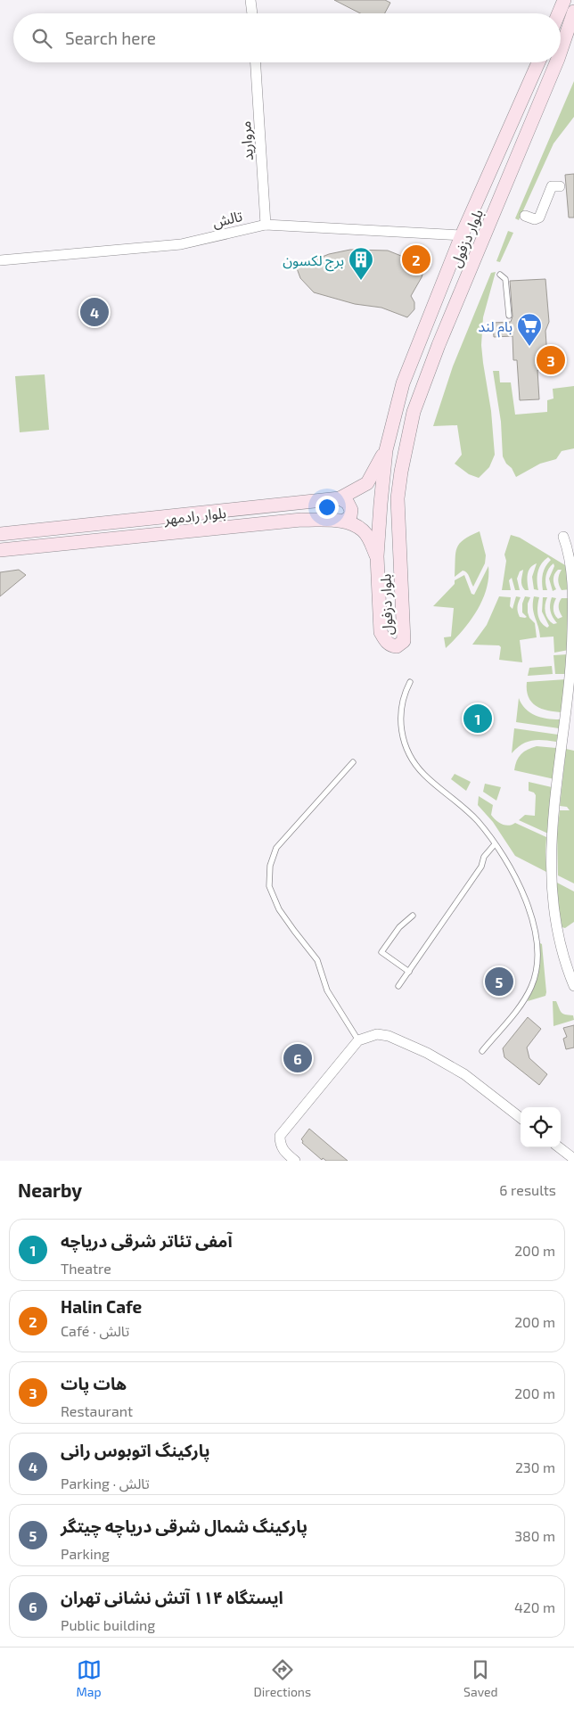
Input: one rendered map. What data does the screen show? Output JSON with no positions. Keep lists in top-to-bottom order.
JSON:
{
  "streets": {
    "street": [
      "مروارید",
      "تالش",
      "بلوار دزفول",
      "بلوار رادمهر"
    ]
  },
  "crossings": [
    ["مروارید", "تالش"],
    ["تالش", "بلوار دزفول"],
    ["بلوار دزفول", "بلوار رادمهر"]
  ],
  "places": {
    "building": ["برج لکسون"],
    "supermarket": ["بام لند"]
  },
  "page": {
    "search": "Search here",
    "pins": [
      "2",
      "4",
      "3",
      "1",
      "5",
      "6"
    ],
    "heading": ["Nearby", "6 results"],
    "list": [
      {
        "mark": "1",
        "name": "آمفی تئاتر شرقی دریاچه",
        "note": "Theatre",
        "value": "200 m"
      },
      {
        "mark": "2",
        "name": "Halin Cafe",
        "note": "Café · تالش",
        "value": "200 m"
      },
      {
        "mark": "3",
        "name": "هات پات",
        "note": "Restaurant",
        "value": "200 m"
      },
      {
        "mark": "4",
        "name": "پارکینگ اتوبوس رانی",
        "note": "Parking · تالش",
        "value": "230 m"
      },
      {
        "mark": "5",
        "name": "پارکینگ شمال شرقی دریاچه چیتگر",
        "note": "Parking",
        "value": "380 m"
      },
      {
        "mark": "6",
        "name": "ایستگاه ۱۱۴ آتش نشانی تهران",
        "note": "Public building",
        "value": "420 m"
      }
    ],
    "nav": ["Map", "Directions", "Saved"]
  }
}
